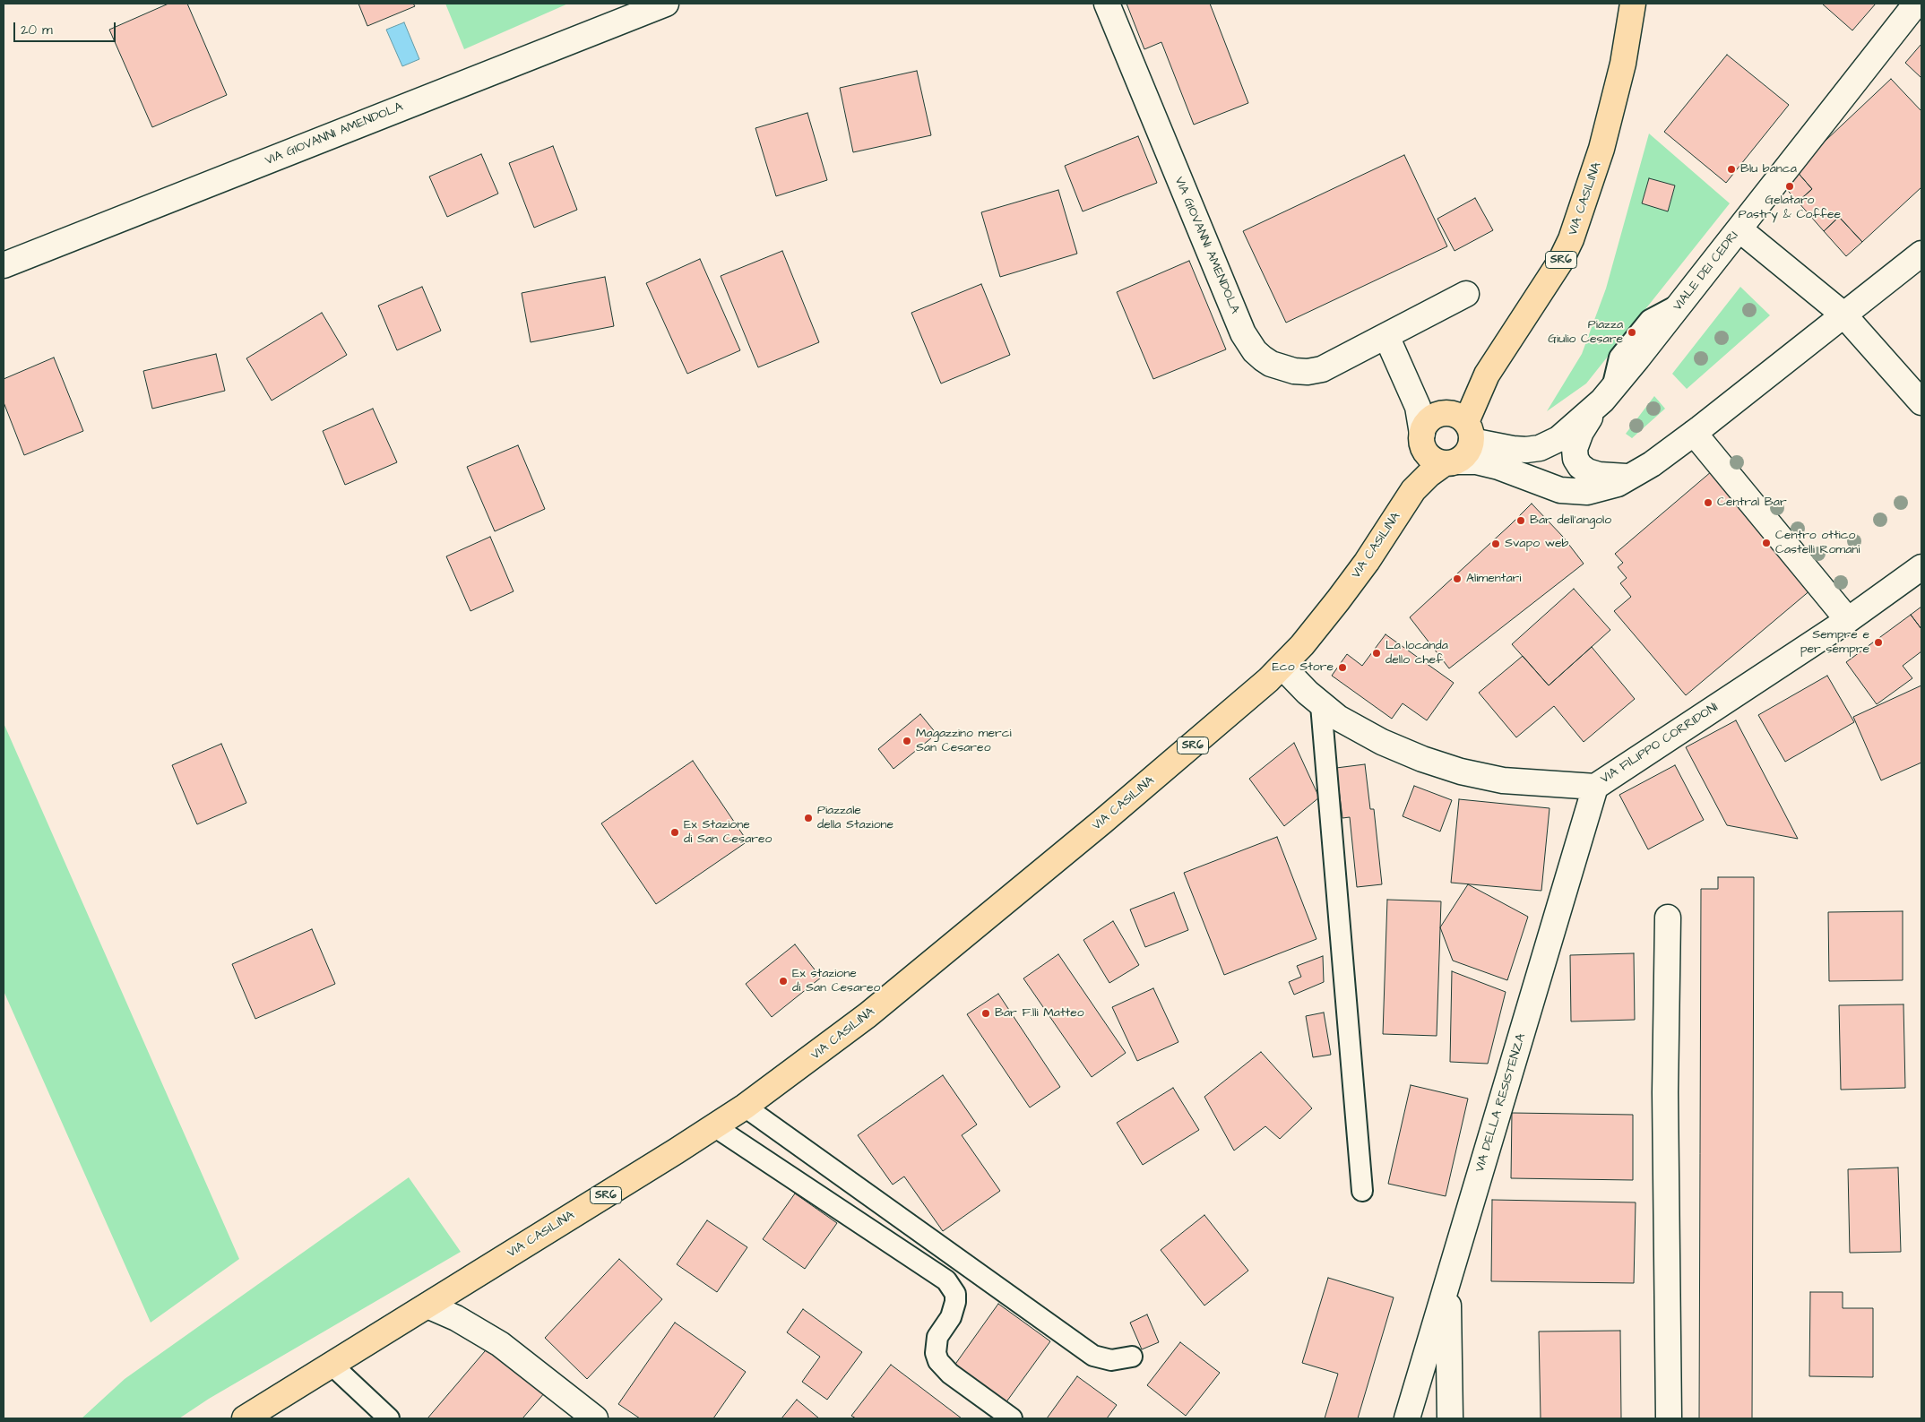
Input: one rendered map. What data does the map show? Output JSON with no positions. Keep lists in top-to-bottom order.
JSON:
{
  "streets": {
    "main road": ["VIA CASILINA", "SR6"],
    "street": [
      "VIA GIOVANNI AMENDOLA",
      "VIALE DEI CEDRI",
      "VIA FILIPPO CORRIDONI",
      "VIA DELLA RESISTENZA"
    ]
  },
  "crossings": [
    ["VIA CASILINA", "VIALE DEI CEDRI"],
    ["VIA CASILINA", "VIA FILIPPO CORRIDONI"],
    ["VIA FILIPPO CORRIDONI", "VIA DELLA RESISTENZA"]
  ],
  "places": [
    "Blu banca",
    "Gelataro Pastry & Coffee",
    "Piazza Giulio Cesare",
    "Central Bar",
    "Bar dell'angolo",
    "Centro ottico Castelli Romani",
    "Svapo web",
    "Alimentari",
    "Sempre e per sempre",
    "La locanda dello chef",
    "Eco Store",
    "Magazzino merci San Cesareo",
    "Piazzale della Stazione",
    "Ex Stazione di San Cesareo",
    "Ex stazione di San Cesareo",
    "Bar F.lli Matteo"
  ],
  "scale_bar": "20 m"
}
